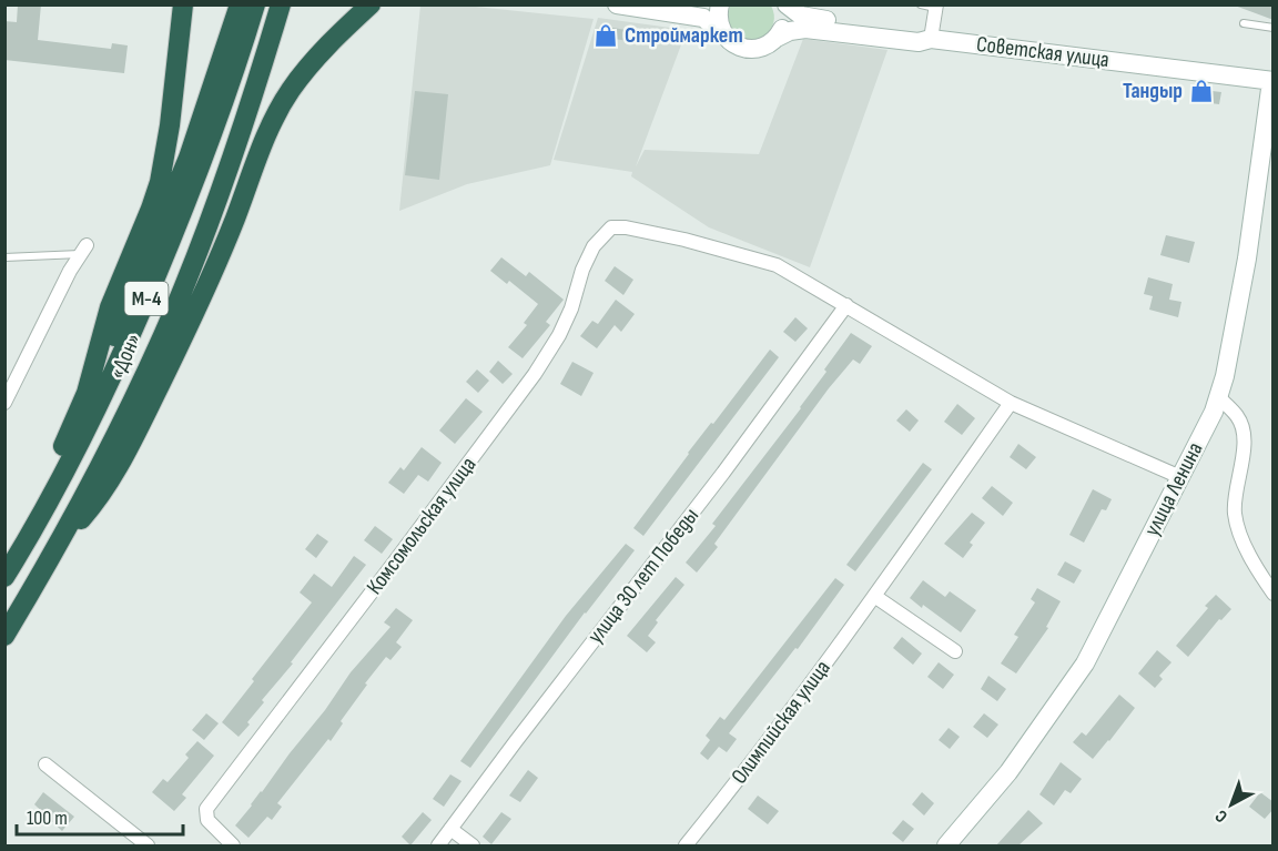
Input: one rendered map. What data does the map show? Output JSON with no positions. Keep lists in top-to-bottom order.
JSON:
{
  "streets": {
    "highway": ["М-4", "«Дон»"],
    "main road": ["Советская улица", "улица Ленина"],
    "street": ["Комсомольская улица", "улица 30 лет Победы", "Олимпийская улица"]
  },
  "crossings": [
    ["Советская улица", "улица Ленина"],
    ["Комсомольская улица", "улица 30 лет Победы"]
  ],
  "places": {
    "shop": ["Строймаркет", "Тандыр"]
  },
  "scale_bar": "100 m",
  "north": "bottom left"
}
